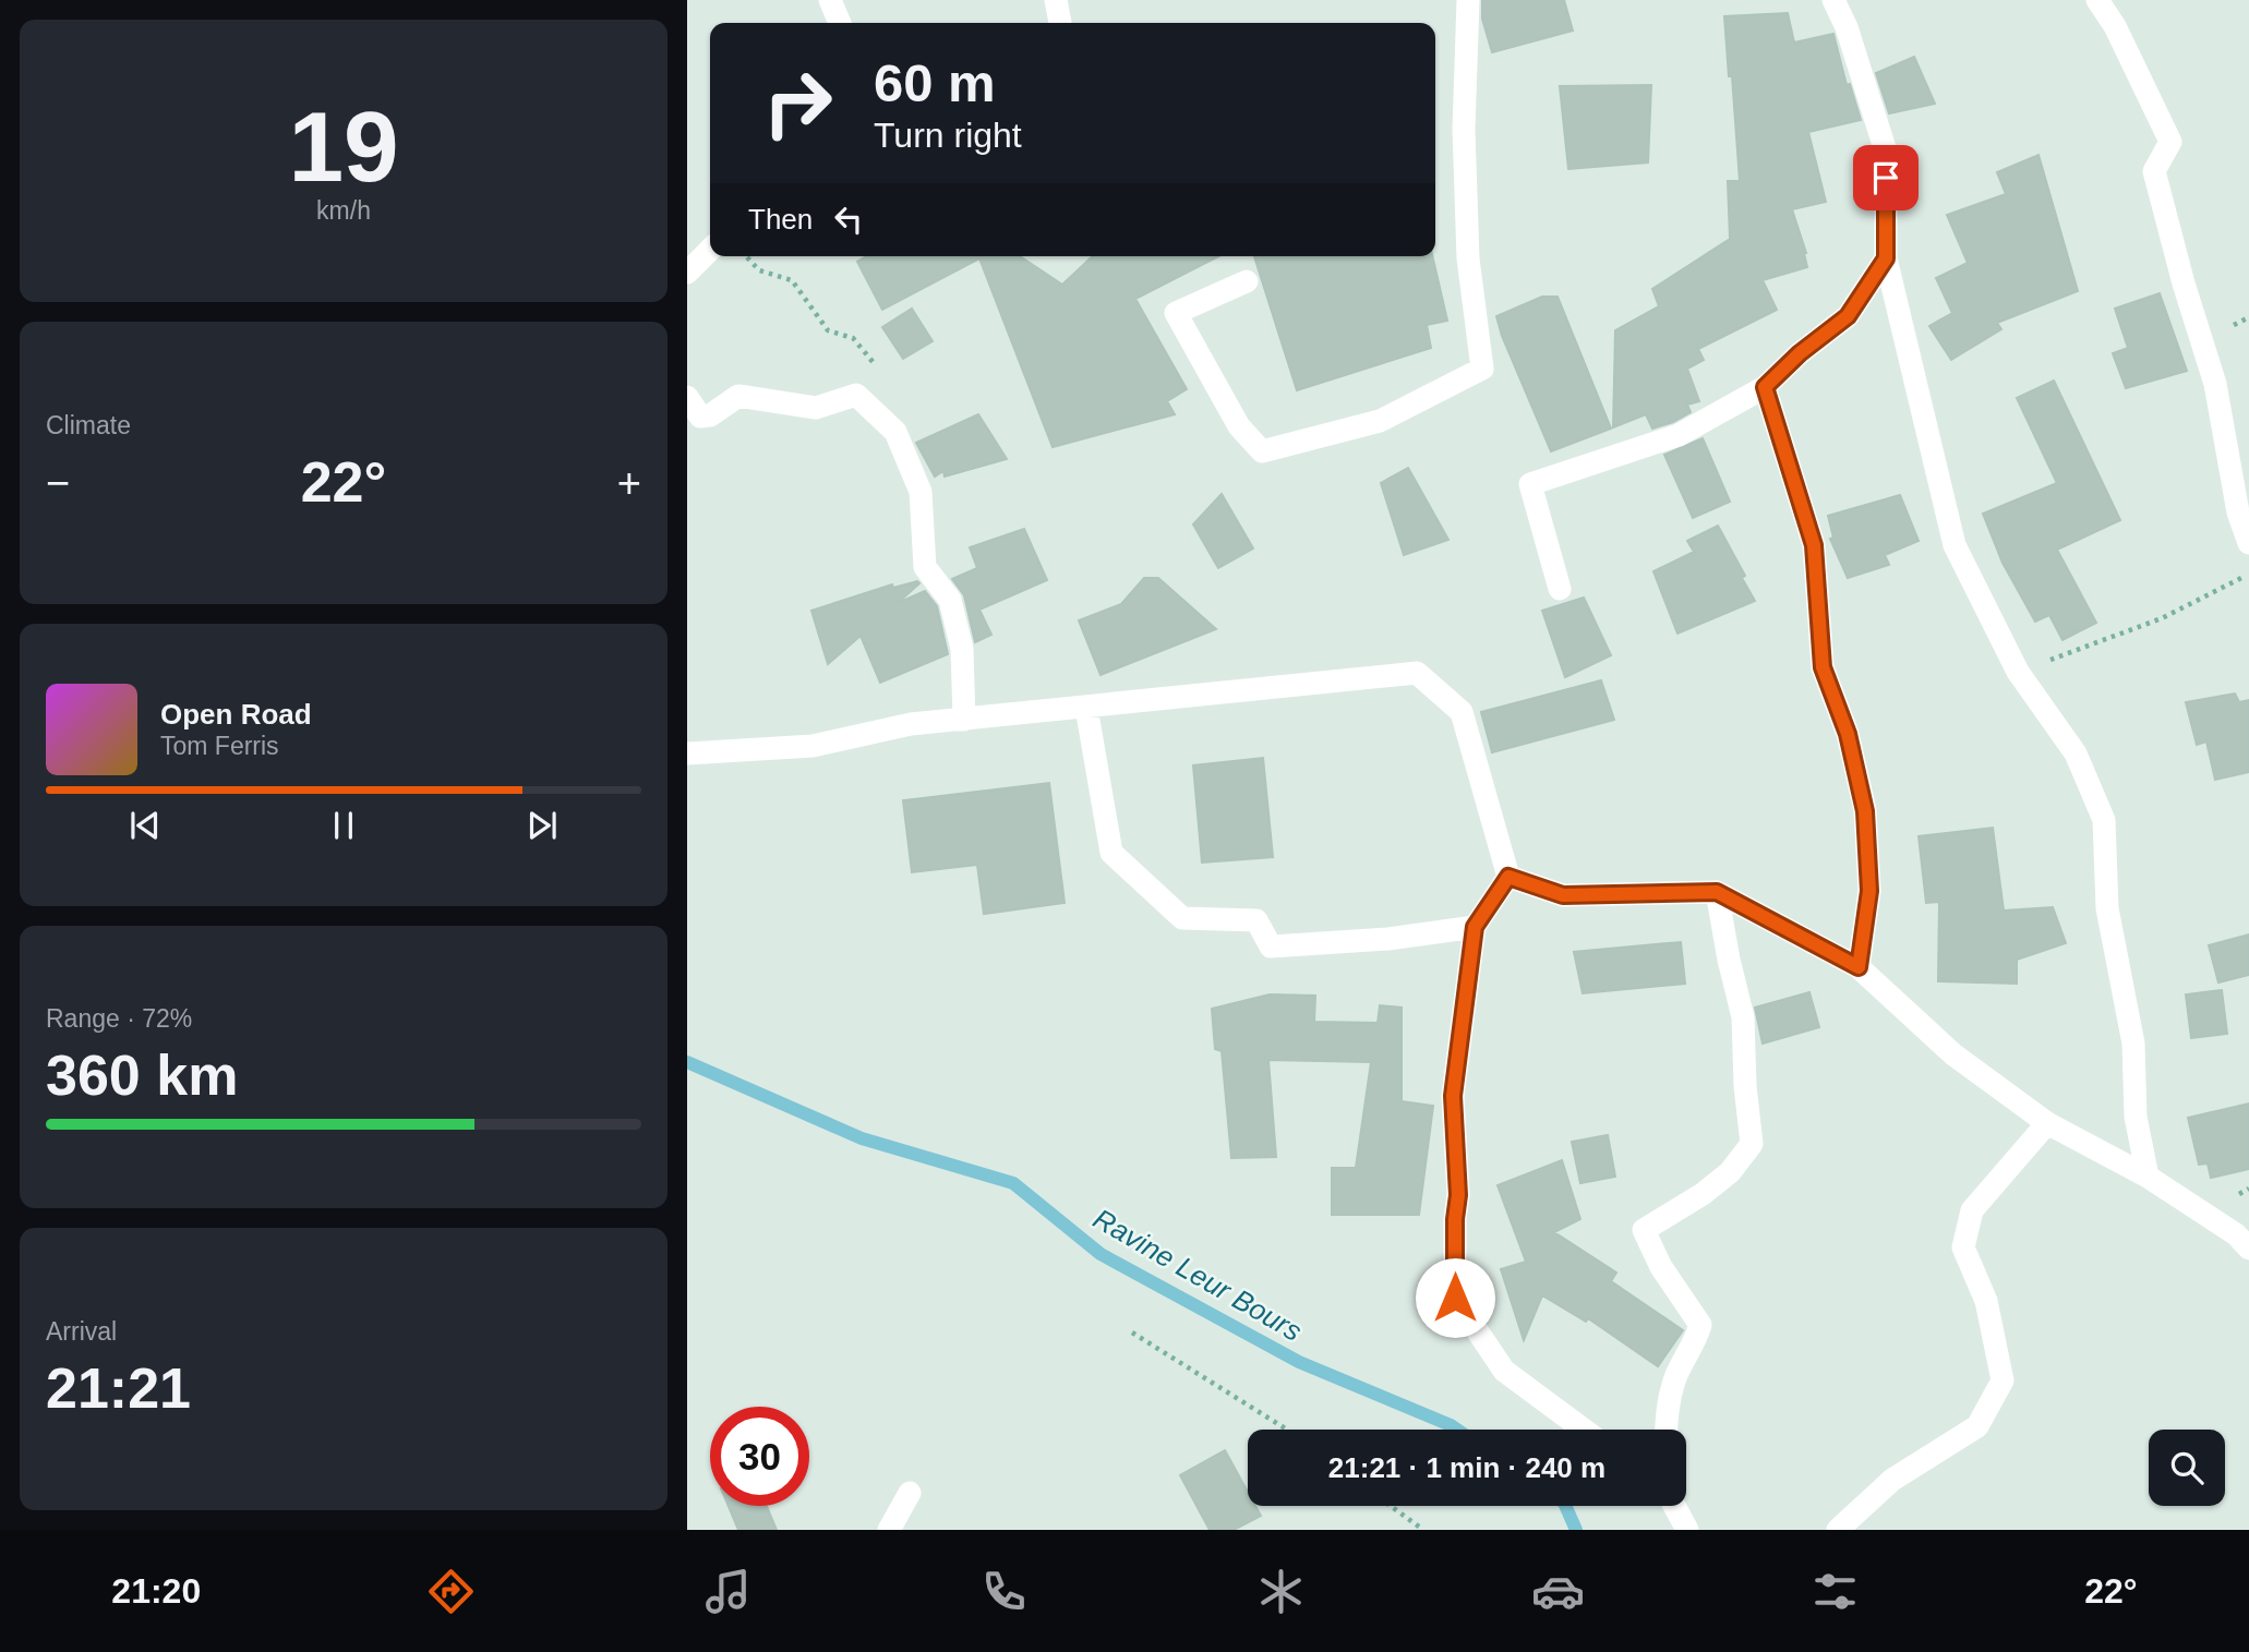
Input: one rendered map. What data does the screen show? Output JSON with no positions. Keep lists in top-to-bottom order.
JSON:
{
  "water": ["Ravine Leur Bours"],
  "page": {
    "tile": [
      ["19", "km/h"],
      "Climate",
      ["Range · 72%", "360 km"],
      ["Arrival", "21:21"]
    ],
    "turn": ["60 m", "Turn right"],
    "then": "Then",
    "heat": ["−", "22°", "+"],
    "song": ["Open Road", "Tom Ferris"],
    "limit": "30",
    "trip": "21:21 · 1 min · 240 m",
    "tabs": ["21:20", "22°"]
  }
}
